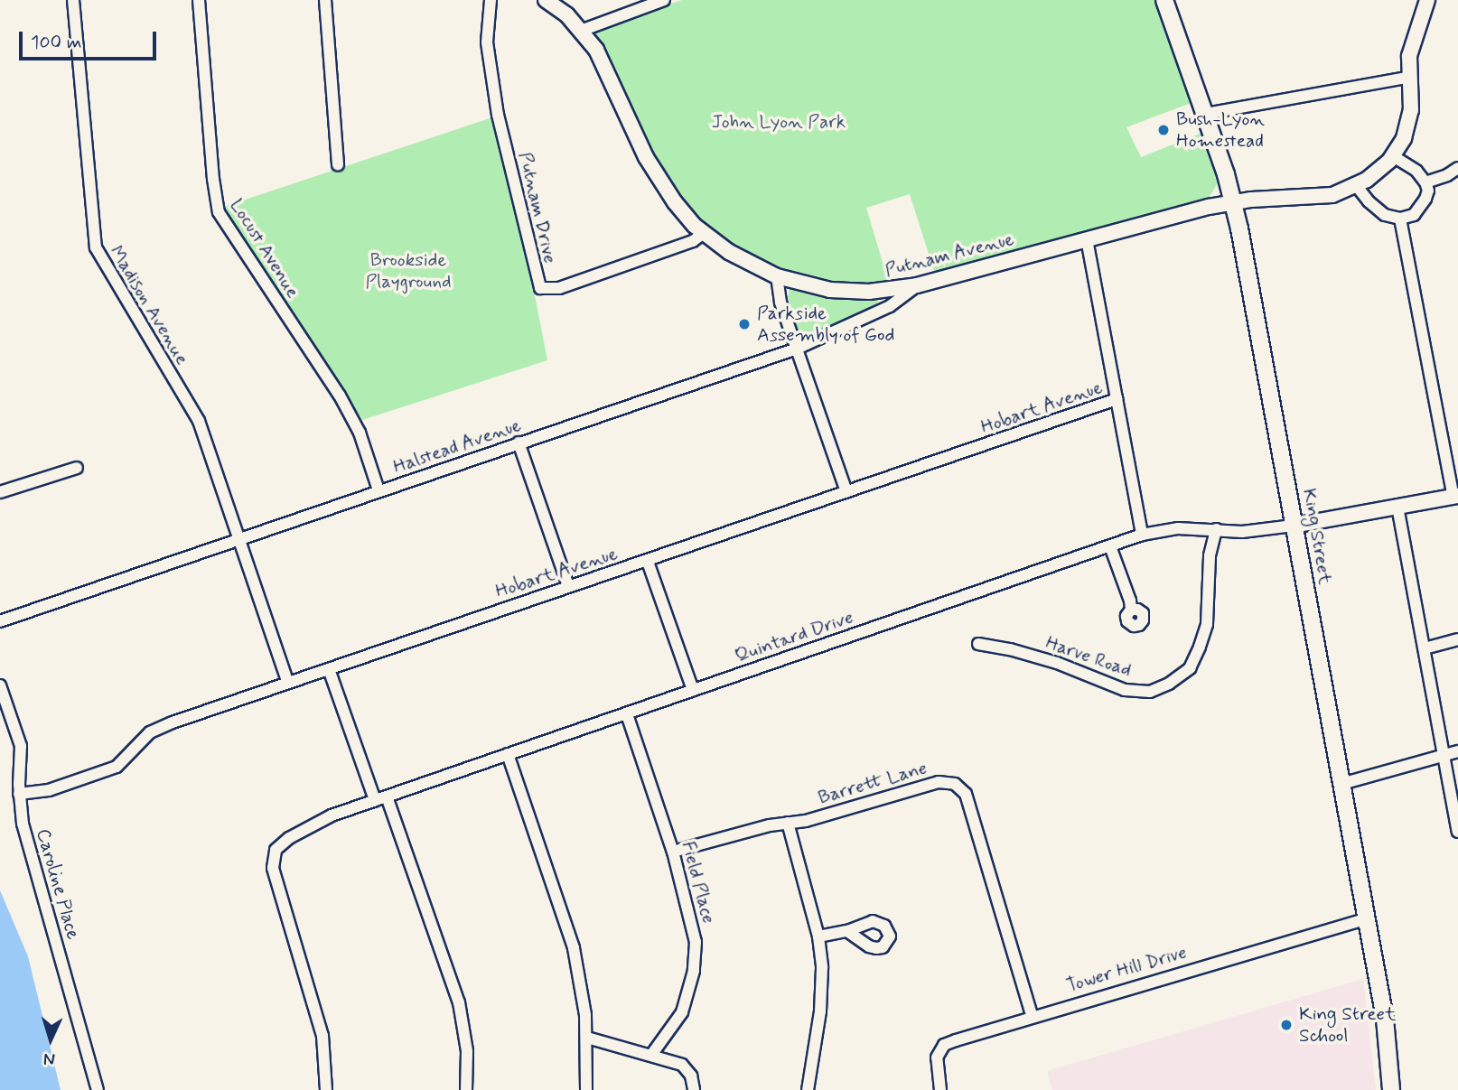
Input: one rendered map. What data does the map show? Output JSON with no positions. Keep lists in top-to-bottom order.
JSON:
{
  "streets": {
    "main road": ["King Street"],
    "street": [
      "Putnam Drive",
      "Locust Avenue",
      "Putnam Avenue",
      "Madison Avenue",
      "Hobart Avenue",
      "Halstead Avenue",
      "Quintard Drive",
      "Harve Road",
      "Barrett Lane",
      "Field Place",
      "Caroline Place",
      "Tower Hill Drive"
    ]
  },
  "crossings": [
    ["Putnam Drive", "Putnam Avenue"],
    ["Locust Avenue", "Halstead Avenue"],
    ["Putnam Avenue", "Halstead Avenue"],
    ["Putnam Avenue", "King Street"],
    ["Madison Avenue", "Hobart Avenue"],
    ["Madison Avenue", "Halstead Avenue"],
    ["Hobart Avenue", "Caroline Place"],
    ["King Street", "Quintard Drive"],
    ["King Street", "Tower Hill Drive"],
    ["Quintard Drive", "Harve Road"],
    ["Quintard Drive", "Field Place"],
    ["Barrett Lane", "Field Place"],
    ["Barrett Lane", "Tower Hill Drive"]
  ],
  "parks": ["John Lyon Park", "Brookside Playground"],
  "places": ["Bush-Lyon Homestead", "Parkside Assembly of God", "King Street School"],
  "scale_bar": "100 m",
  "north": "bottom"
}
